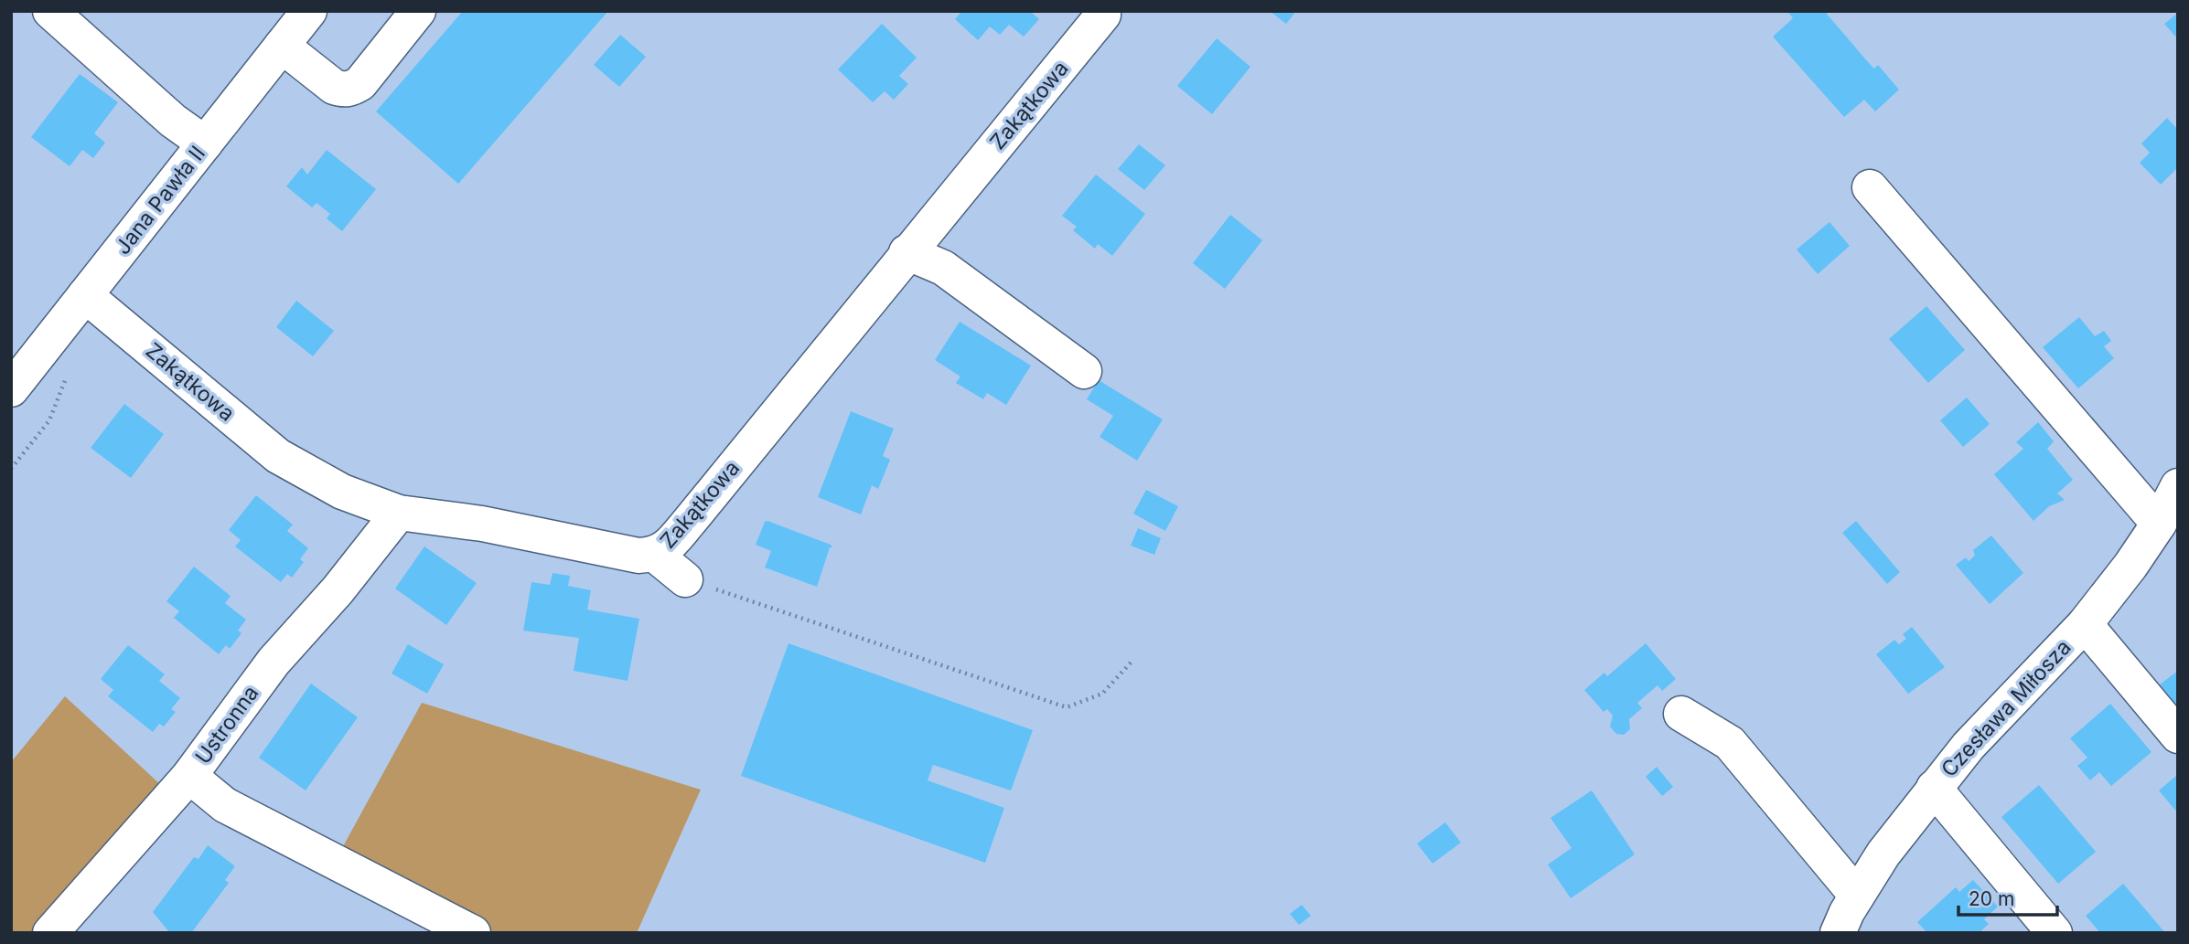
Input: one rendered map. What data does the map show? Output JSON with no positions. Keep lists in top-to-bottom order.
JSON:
{
  "streets": {
    "street": [
      "Zakątkowa",
      "Jana Pawła II",
      "Czesława Miłosza",
      "Ustronna"
    ]
  },
  "crossings": [
    ["Zakątkowa", "Jana Pawła II"],
    ["Zakątkowa", "Ustronna"]
  ],
  "scale_bar": "20 m"
}
